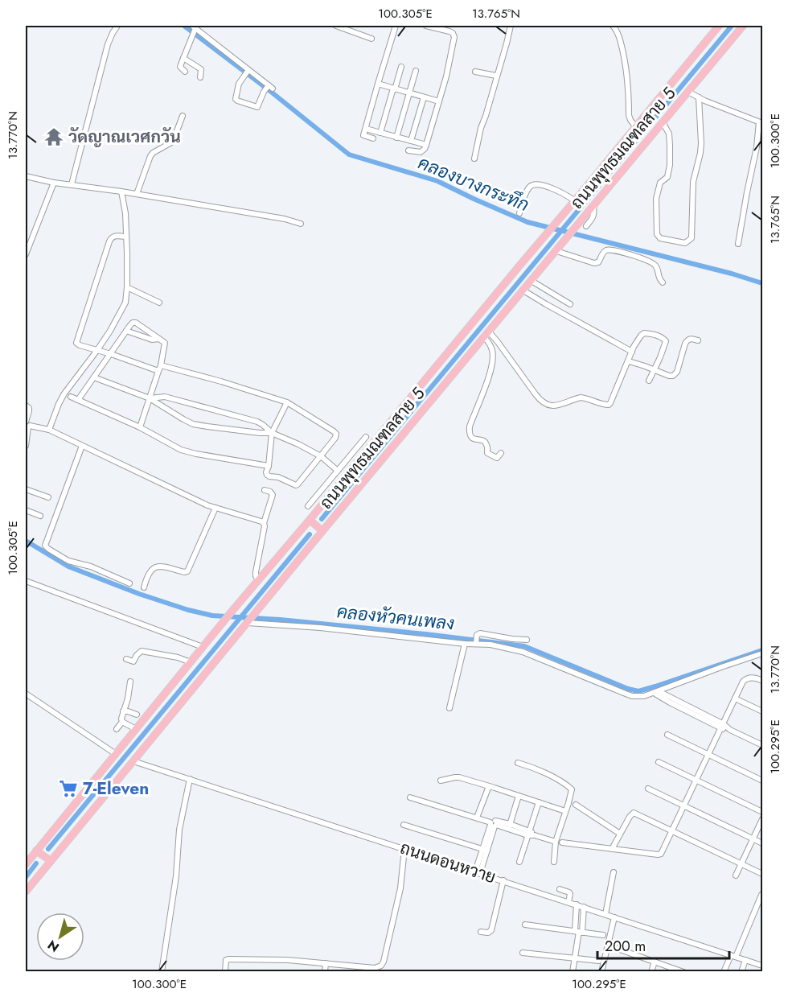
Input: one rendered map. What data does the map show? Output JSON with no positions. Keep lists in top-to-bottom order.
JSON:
{
  "streets": {
    "main road": ["ถนนพุทธมณฑลสาย 5"],
    "street": ["ถนนดอนหวาย"]
  },
  "crossings": [
    ["ถนนพุทธมณฑลสาย 5", "ถนนดอนหวาย"]
  ],
  "water": ["คลองบางกระทึก", "คลองหัวคนเพลง"],
  "places": {
    "temple": ["วัดญาณเวศกวัน"],
    "supermarket": ["7-Eleven"]
  },
  "scale_bar": "200 m",
  "north": "bottom left",
  "coordinates": [
    "100.305°E",
    "13.765°N",
    "13.770°N",
    "100.300°E",
    "100.295°E"
  ]
}
